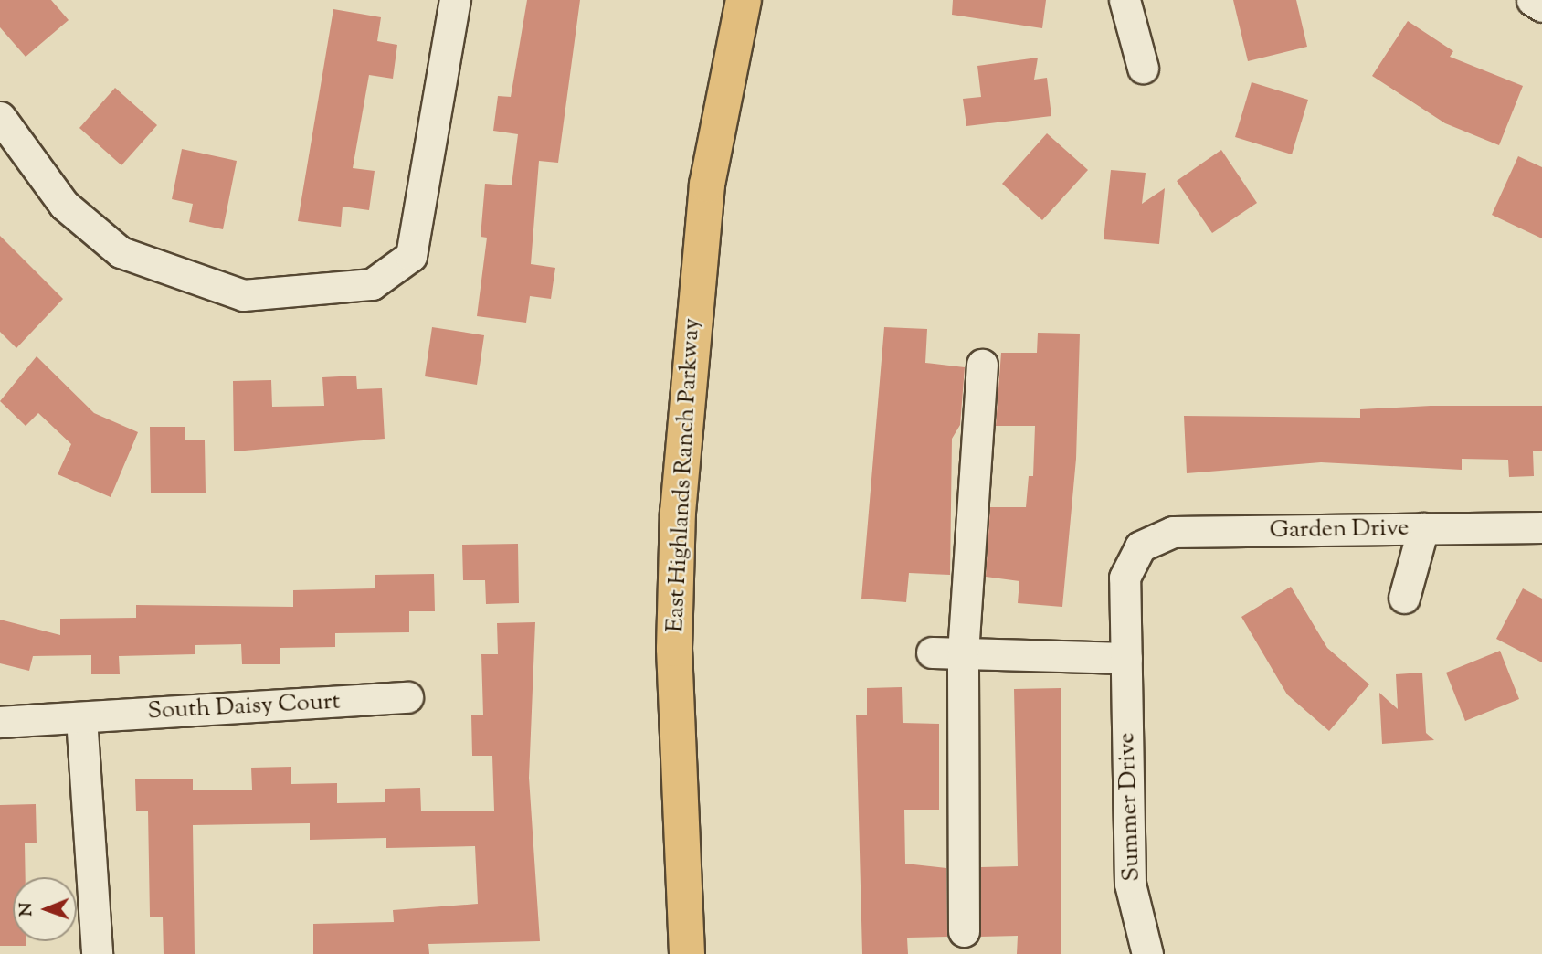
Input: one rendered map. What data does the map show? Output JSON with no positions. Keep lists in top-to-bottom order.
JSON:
{
  "streets": {
    "main road": ["East Highlands Ranch Parkway"],
    "street": ["Garden Drive", "South Daisy Court", "Summer Drive"]
  },
  "crossings": [
    ["Garden Drive", "Summer Drive"]
  ],
  "north": "left"
}
